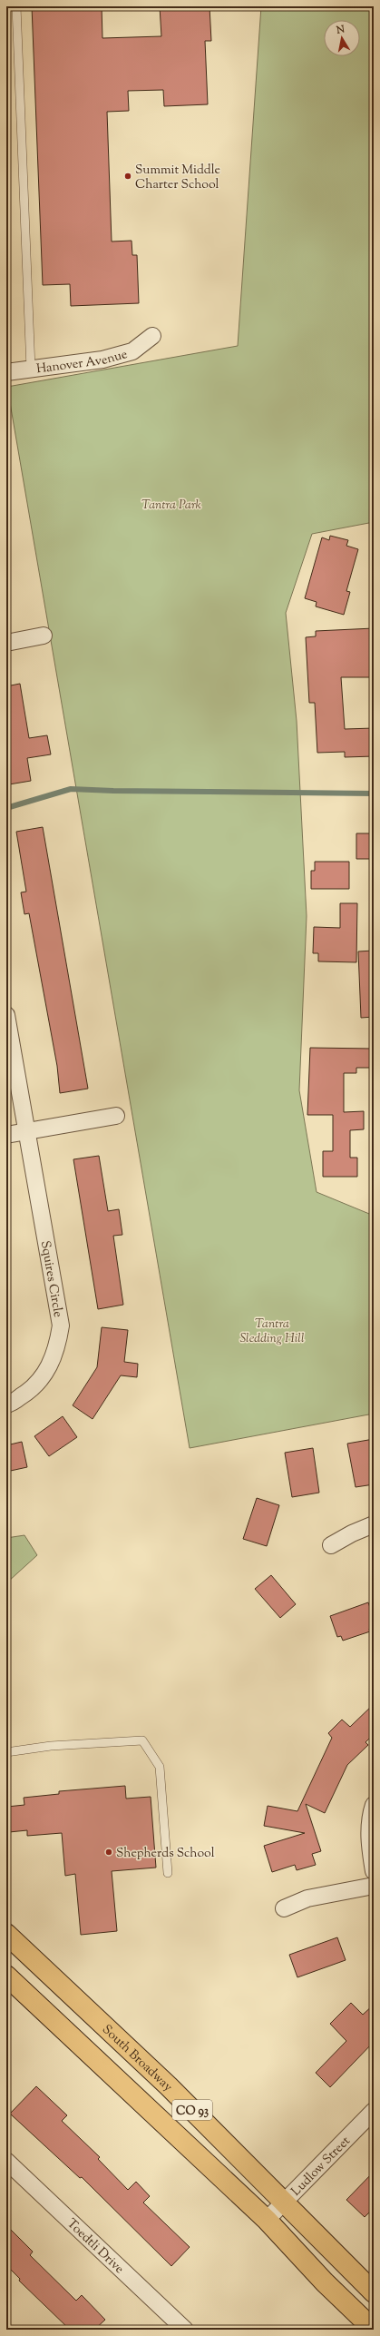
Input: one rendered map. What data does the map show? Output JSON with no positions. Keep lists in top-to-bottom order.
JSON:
{
  "streets": {
    "highway": ["South Broadway", "CO 93"],
    "street": [
      "Hanover Avenue",
      "Squires Circle",
      "Ludlow Street",
      "Toedtli Drive"
    ]
  },
  "crossings": [
    ["South Broadway", "Ludlow Street"],
    ["CO 93", "Ludlow Street"]
  ],
  "parks": ["Tantra Park", "Tantra Sledding Hill"],
  "places": ["Summit Middle Charter School", "Shepherds School"],
  "north": "top"
}
